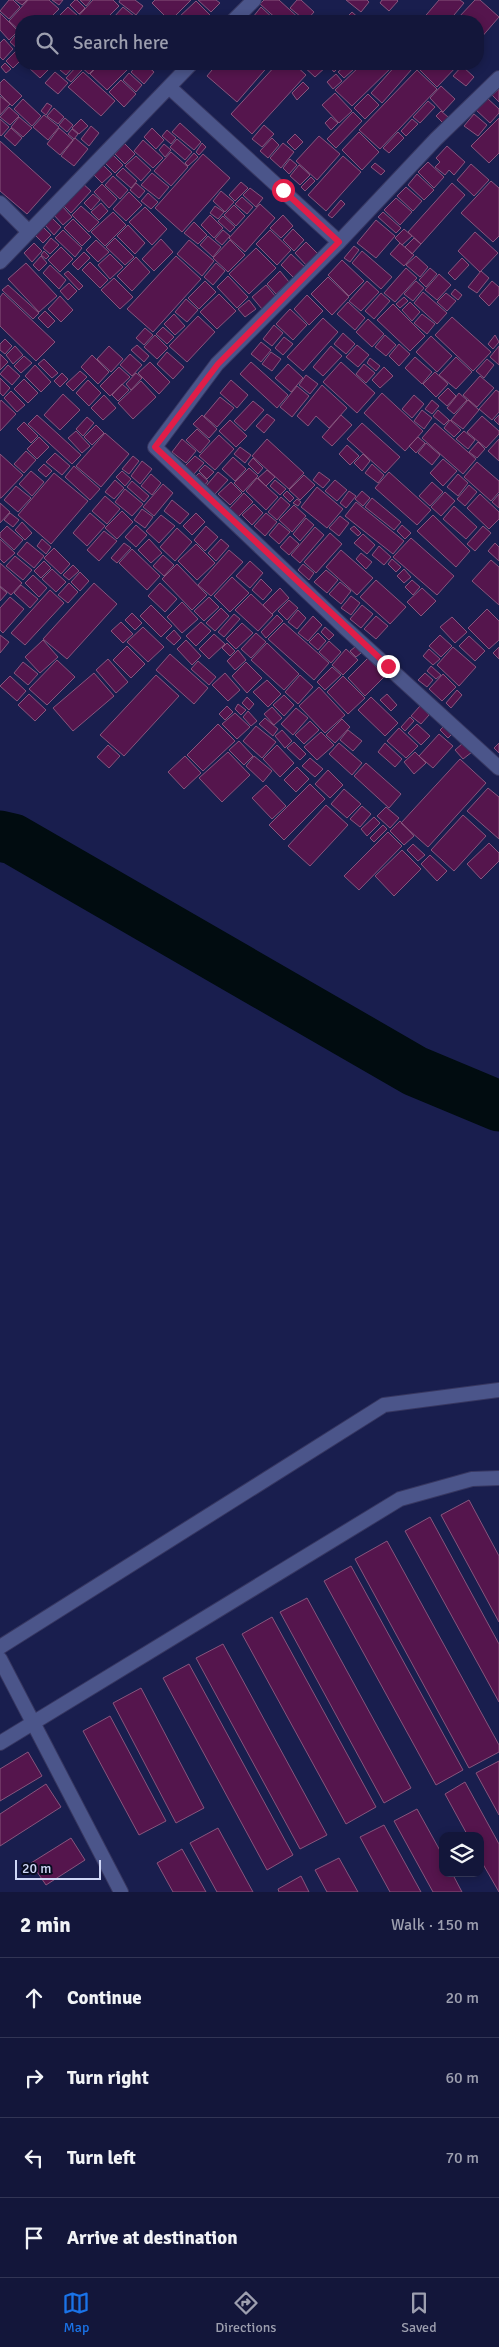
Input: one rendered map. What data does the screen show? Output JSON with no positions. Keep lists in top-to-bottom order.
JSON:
{
  "scale_bar": "20 m",
  "page": {
    "search": "Search here",
    "scale": "20 m",
    "heading": ["2 min", "Walk · 150 m"],
    "list": [
      ["Continue", "20 m"],
      ["Turn right", "60 m"],
      ["Turn left", "70 m"],
      "Arrive at destination"
    ],
    "nav": ["Map", "Directions", "Saved"]
  }
}
